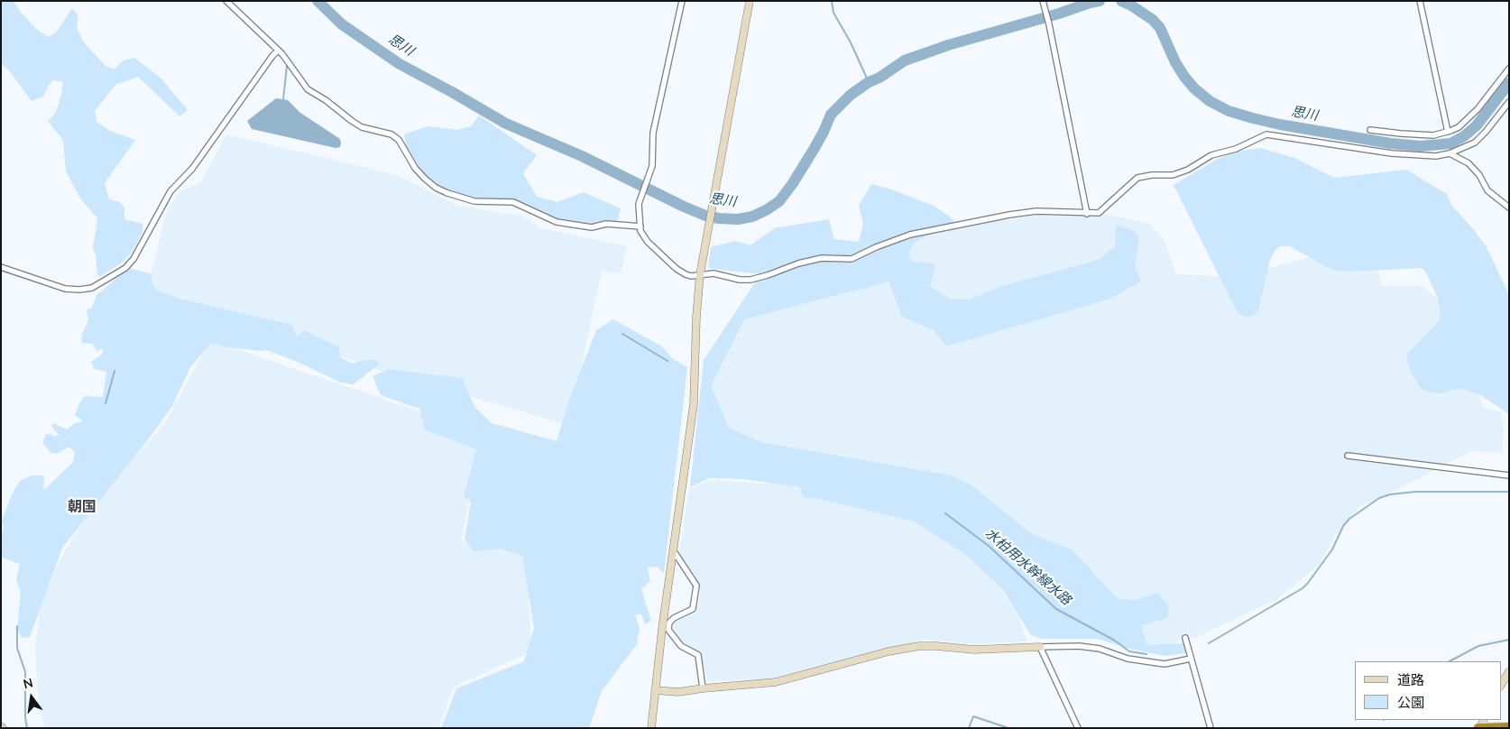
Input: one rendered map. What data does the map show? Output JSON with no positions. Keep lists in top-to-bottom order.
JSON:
{
  "districts": ["朝国"],
  "water": ["思川", "水柏用水幹線水路"],
  "legend": ["道路", "公園"],
  "north": "top"
}
